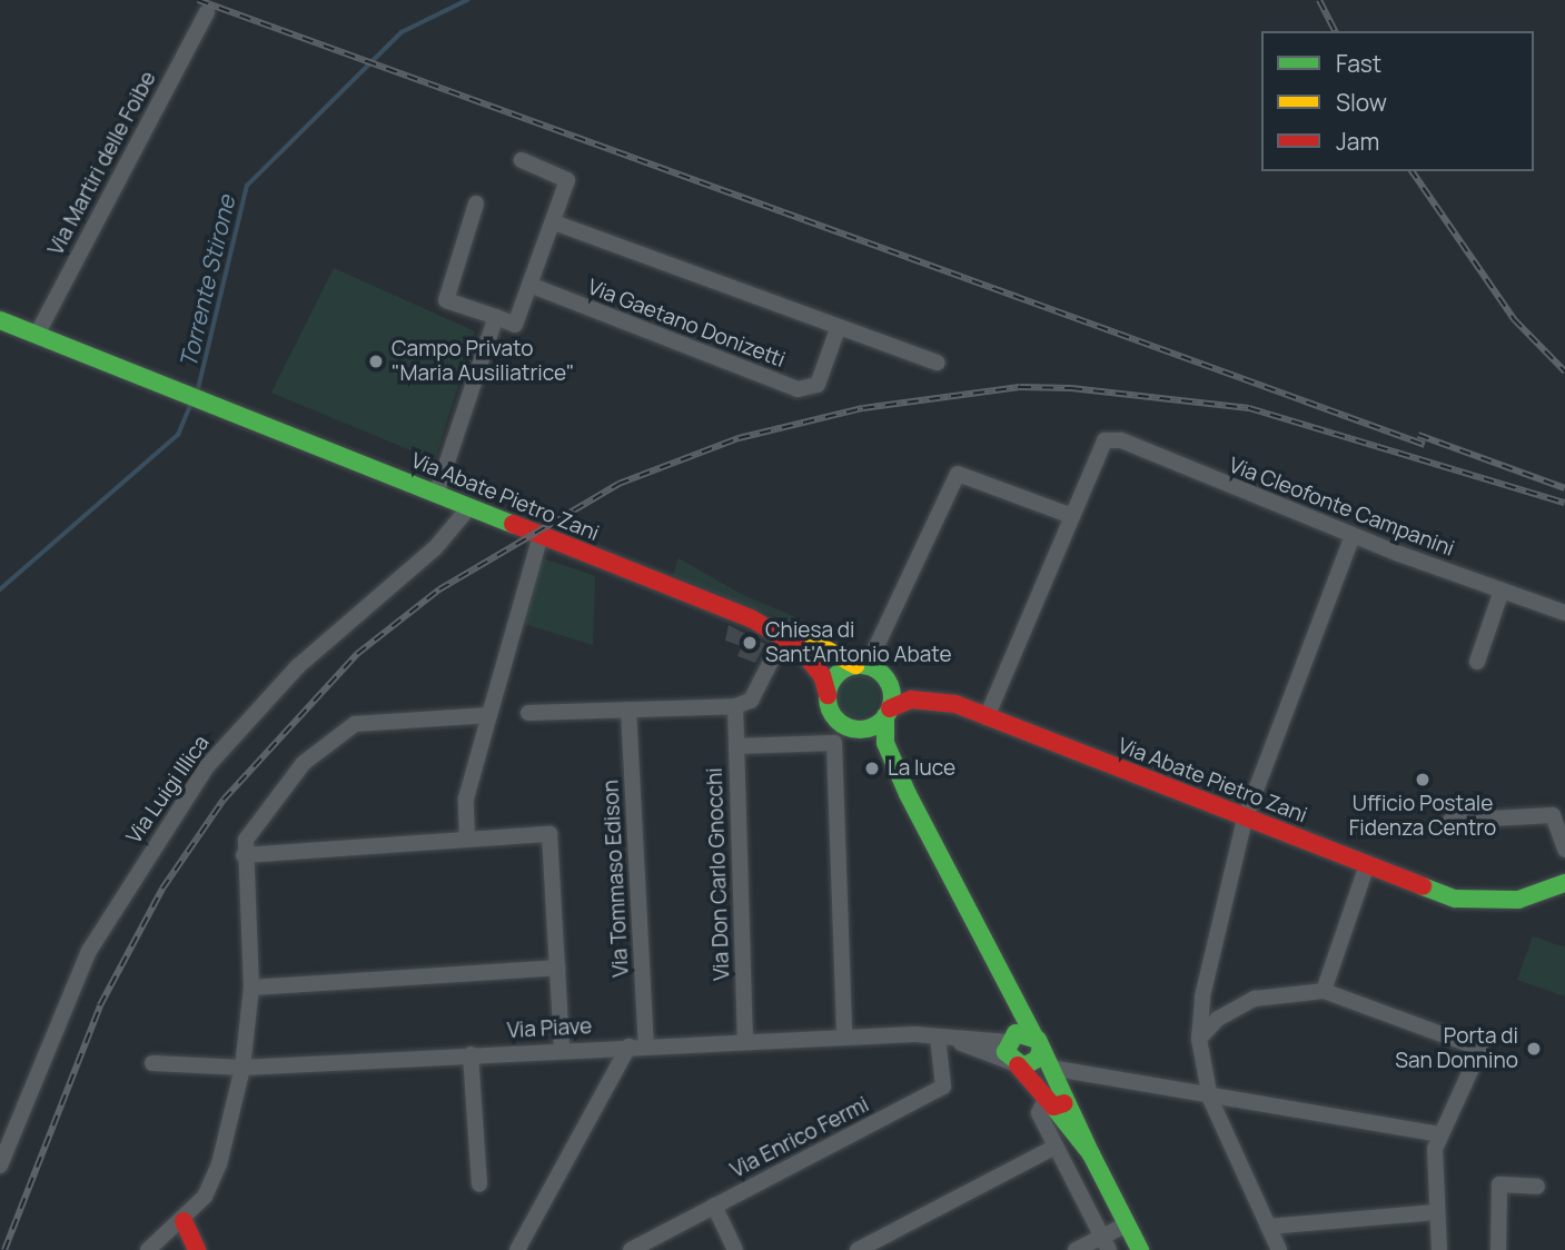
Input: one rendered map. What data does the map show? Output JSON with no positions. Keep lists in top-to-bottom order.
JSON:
{
  "streets": {
    "main road": ["Via Abate Pietro Zani"],
    "street": [
      "Via Martiri delle Foibe",
      "Via Gaetano Donizetti",
      "Via Cleofonte Campanini",
      "Via Luigi Illica",
      "Via Don Carlo Gnocchi",
      "Via Tommaso Edison",
      "Via Piave",
      "Via Enrico Fermi"
    ]
  },
  "crossings": [
    ["Via Martiri delle Foibe", "Via Abate Pietro Zani"],
    ["Via Abate Pietro Zani", "Via Luigi Illica"],
    ["Via Don Carlo Gnocchi", "Via Piave"],
    ["Via Tommaso Edison", "Via Piave"],
    ["Via Piave", "Via Enrico Fermi"]
  ],
  "water": ["Torrente Stirone"],
  "places": [
    "Campo Privato \"Maria Ausiliatrice\"",
    "Chiesa di Sant'Antonio Abate",
    "La luce",
    "Ufficio Postale Fidenza Centro",
    "Porta di San Donnino"
  ],
  "legend": ["Fast", "Slow", "Jam"]
}
